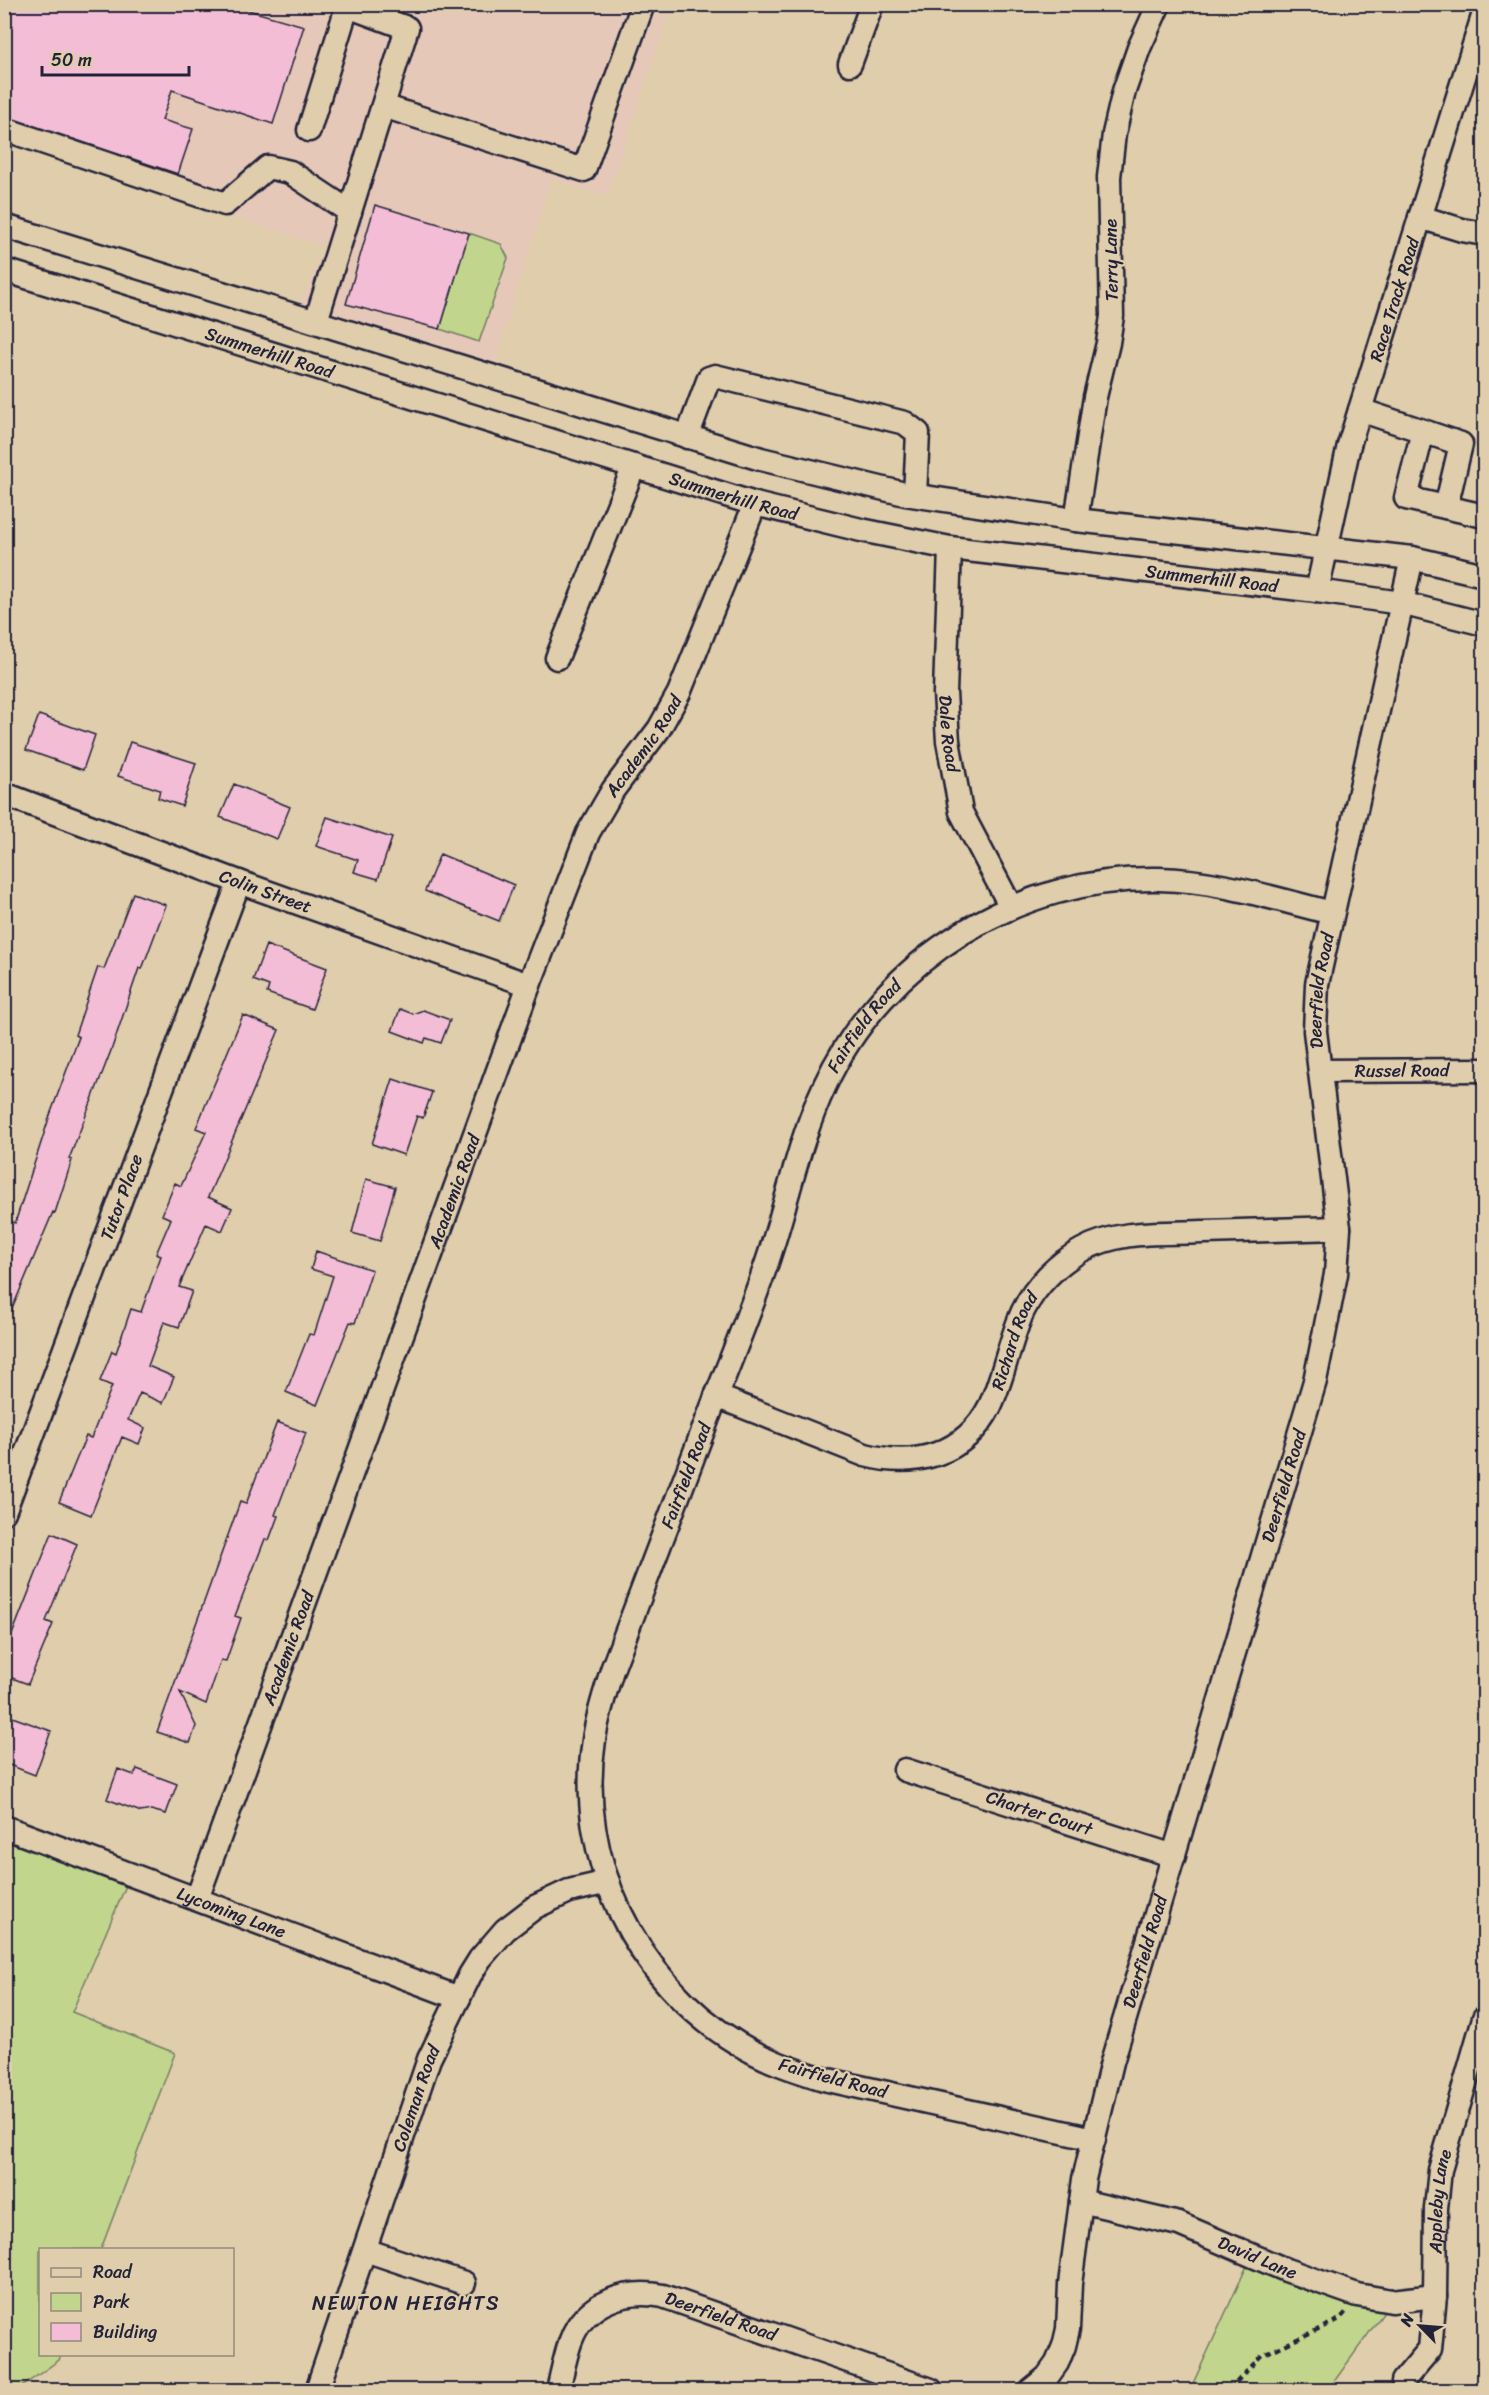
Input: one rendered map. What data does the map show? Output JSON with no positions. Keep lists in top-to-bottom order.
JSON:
{
  "streets": {
    "street": [
      "Terry Lane",
      "Race Track Road",
      "Summerhill Road",
      "Dale Road",
      "Academic Road",
      "Colin Street",
      "Deerfield Road",
      "Fairfield Road",
      "Russel Road",
      "Tutor Place",
      "Richard Road",
      "Charter Court",
      "Lycoming Lane",
      "Coleman Road",
      "Appleby Lane",
      "David Lane"
    ]
  },
  "crossings": [
    ["Race Track Road", "Summerhill Road"],
    ["Summerhill Road", "Dale Road"],
    ["Summerhill Road", "Academic Road"],
    ["Summerhill Road", "Deerfield Road"],
    ["Dale Road", "Fairfield Road"],
    ["Academic Road", "Colin Street"],
    ["Academic Road", "Lycoming Lane"],
    ["Colin Street", "Tutor Place"],
    ["Deerfield Road", "Fairfield Road"],
    ["Deerfield Road", "Russel Road"],
    ["Deerfield Road", "Richard Road"],
    ["Deerfield Road", "Charter Court"],
    ["Deerfield Road", "David Lane"],
    ["Fairfield Road", "Richard Road"],
    ["Fairfield Road", "Coleman Road"],
    ["Lycoming Lane", "Coleman Road"],
    ["Appleby Lane", "David Lane"]
  ],
  "districts": ["NEWTON HEIGHTS"],
  "legend": ["Road", "Park", "Building"],
  "scale_bar": "50 m",
  "north": "top left"
}
